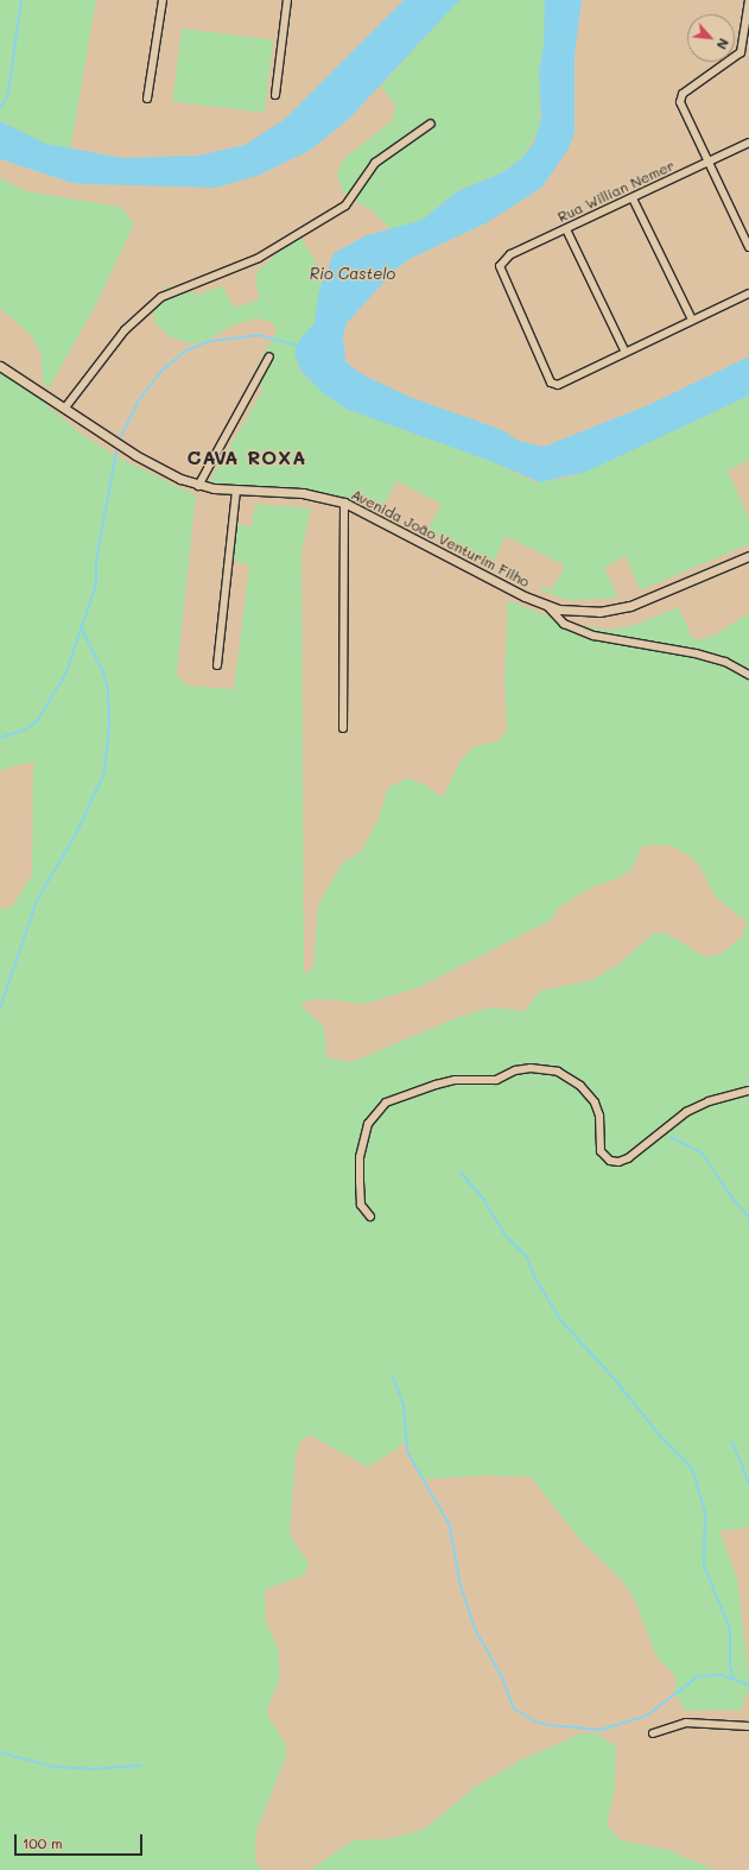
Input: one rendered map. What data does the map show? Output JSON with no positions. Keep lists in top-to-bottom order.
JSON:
{
  "streets": {
    "street": ["Rua Willian Nemer", "Avenida João Venturim Filho"]
  },
  "districts": ["CAVA ROXA"],
  "water": ["Rio Castelo"],
  "scale_bar": "100 m",
  "north": "bottom right"
}
